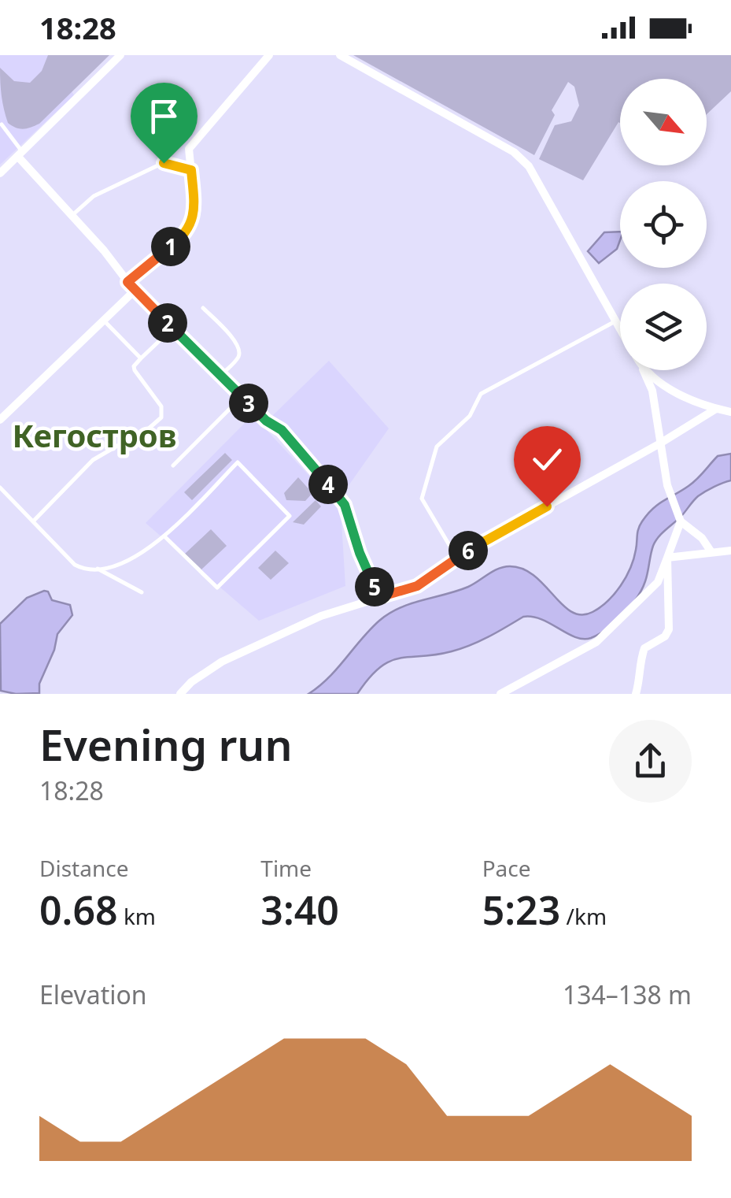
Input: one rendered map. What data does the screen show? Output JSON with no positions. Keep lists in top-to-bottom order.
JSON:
{
  "districts": ["Кегостров"],
  "north": "bottom right",
  "page": {
    "status": "18:28",
    "pins": [
      "1",
      "2",
      "3",
      "4",
      "6",
      "5"
    ],
    "heading": ["Evening run", "18:28"],
    "stats": [
      ["Distance", "0.68 km"],
      ["Time", "3:40"],
      ["Pace", "5:23 /km"]
    ],
    "chart": ["Elevation", "134–138 m"]
  }
}
